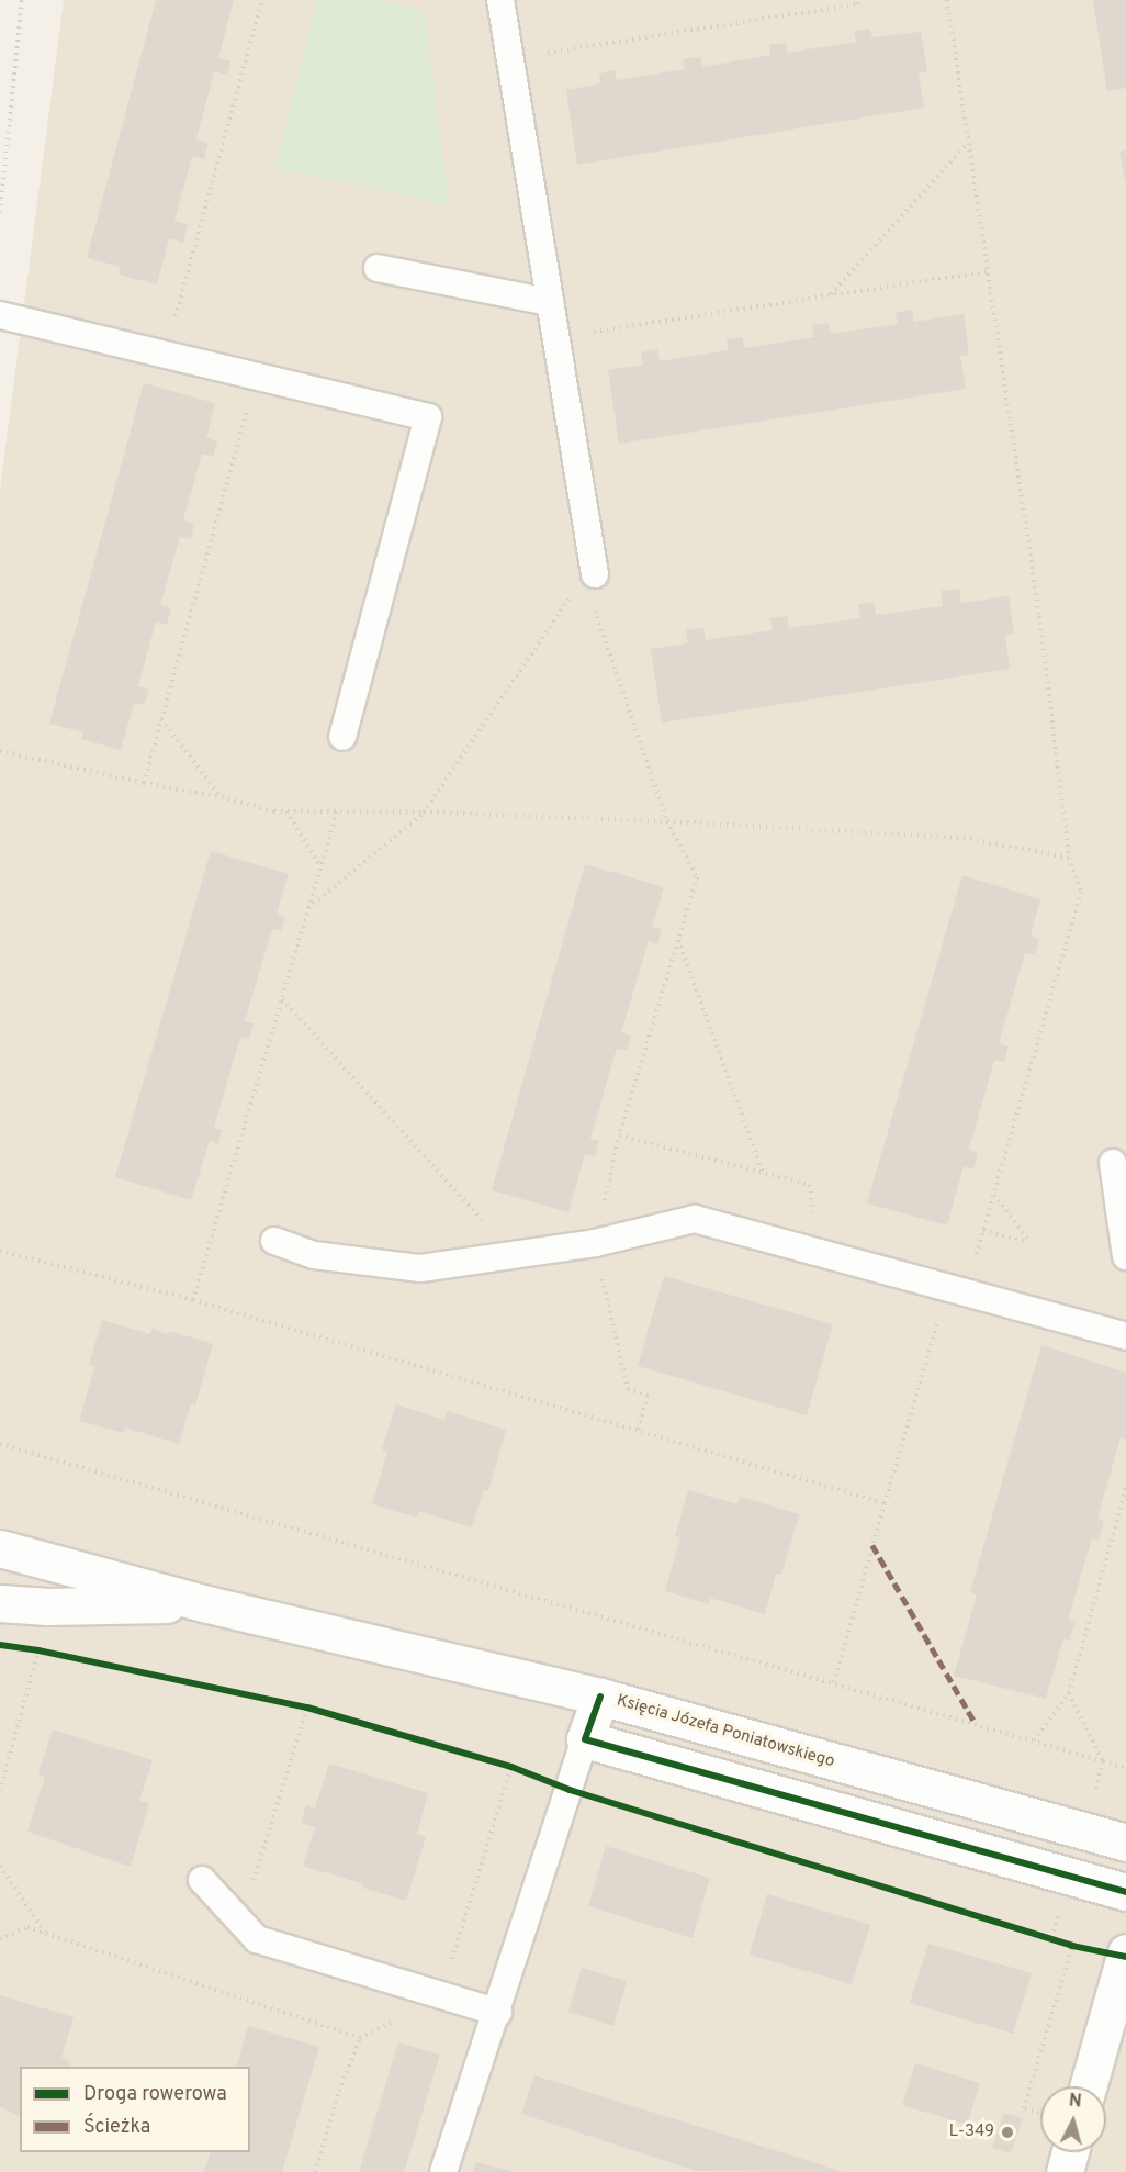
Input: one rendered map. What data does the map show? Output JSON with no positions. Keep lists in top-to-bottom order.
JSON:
{
  "streets": {
    "main road": ["Księcia Józefa Poniatowskiego"]
  },
  "places": ["L-349"],
  "legend": ["Droga rowerowa", "Ścieżka"],
  "north": "top"
}
